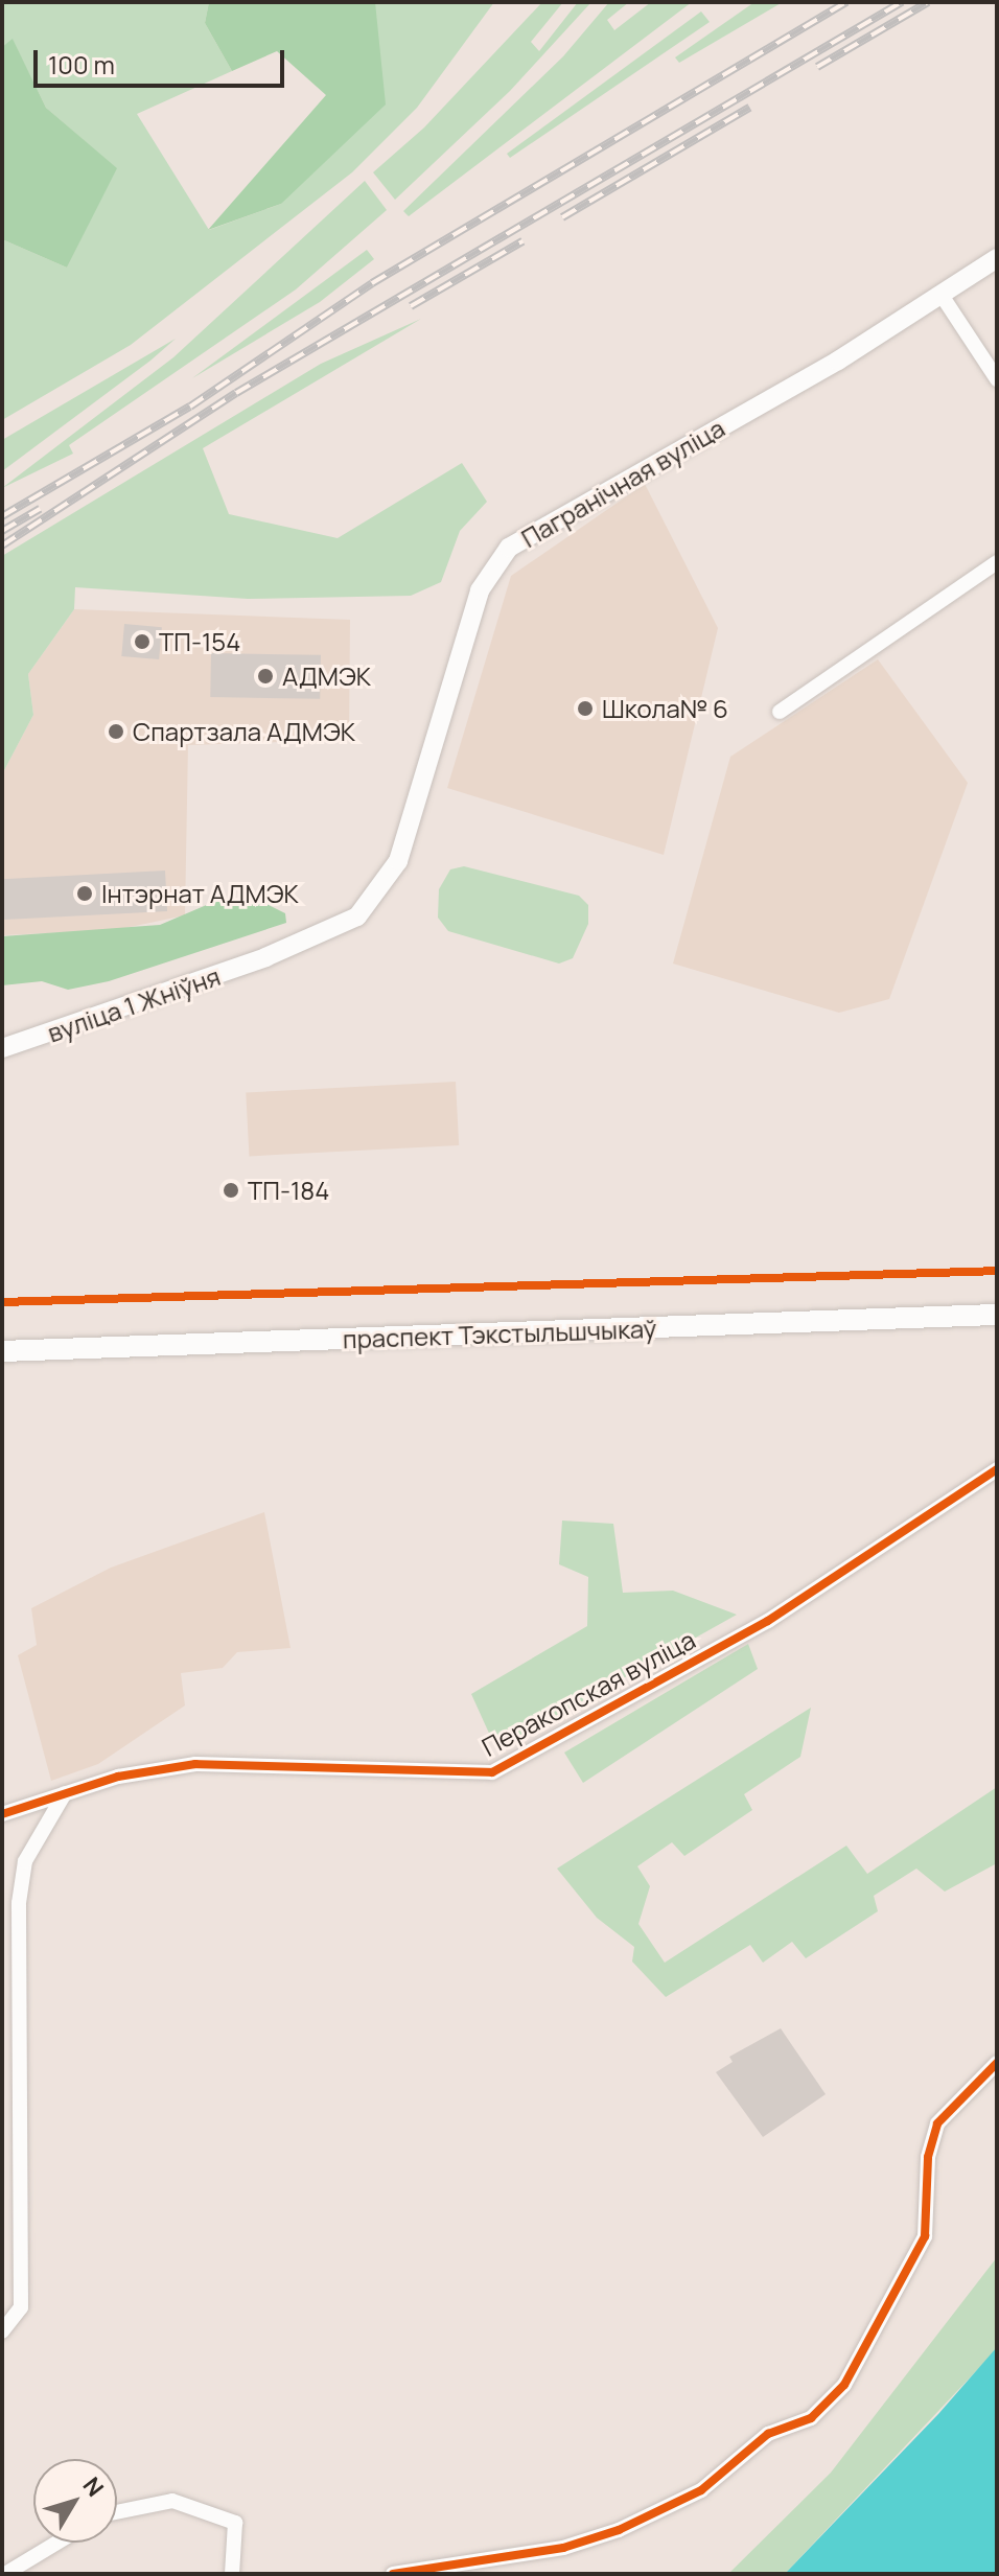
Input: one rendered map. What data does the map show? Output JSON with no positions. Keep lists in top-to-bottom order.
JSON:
{
  "streets": {
    "main road": ["Пагранічная вуліца", "вуліца 1 Жніўня", "праспект Тэкстыльшчыкаў"],
    "street": ["Перакопская вуліца"]
  },
  "crossings": [
    ["Пагранічная вуліца", "вуліца 1 Жніўня"]
  ],
  "places": [
    "ТП-154",
    "АДМЭК",
    "Школа№ 6",
    "Спартзала АДМЭК",
    "Інтэрнат АДМЭК",
    "ТП-184"
  ],
  "scale_bar": "100 m",
  "north": "top right"
}
